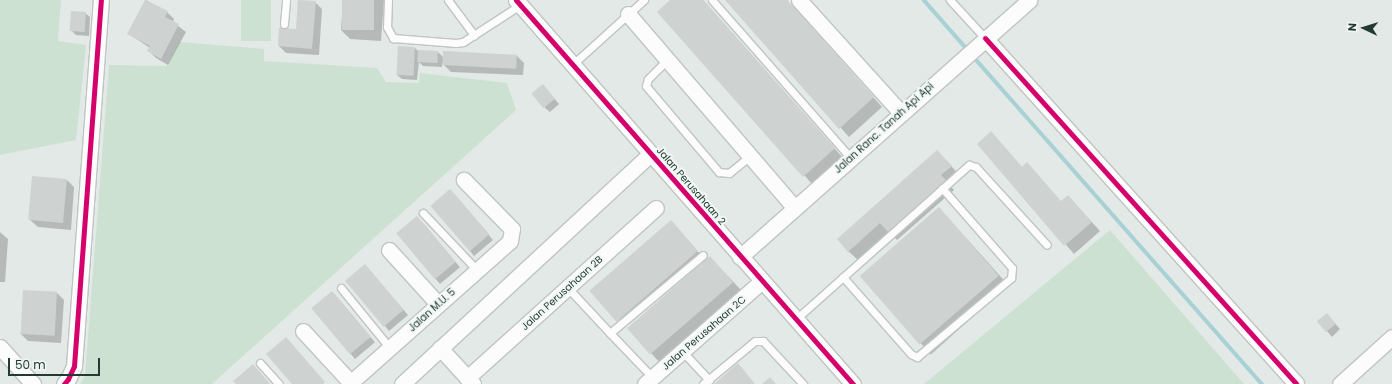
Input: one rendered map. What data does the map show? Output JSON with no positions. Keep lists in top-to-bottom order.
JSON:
{
  "streets": {
    "street": [
      "Jalan Ranc. Tanah Api Api",
      "Jalan Perusahaan 2",
      "Jalan Perusahaan 2B",
      "Jalan M.U. 5",
      "Jalan Perusahaan 2C"
    ]
  },
  "crossings": [
    ["Jalan Ranc. Tanah Api Api", "Jalan Perusahaan 2"],
    ["Jalan Perusahaan 2", "Jalan Perusahaan 2C"]
  ],
  "scale_bar": "50 m",
  "north": "left"
}
